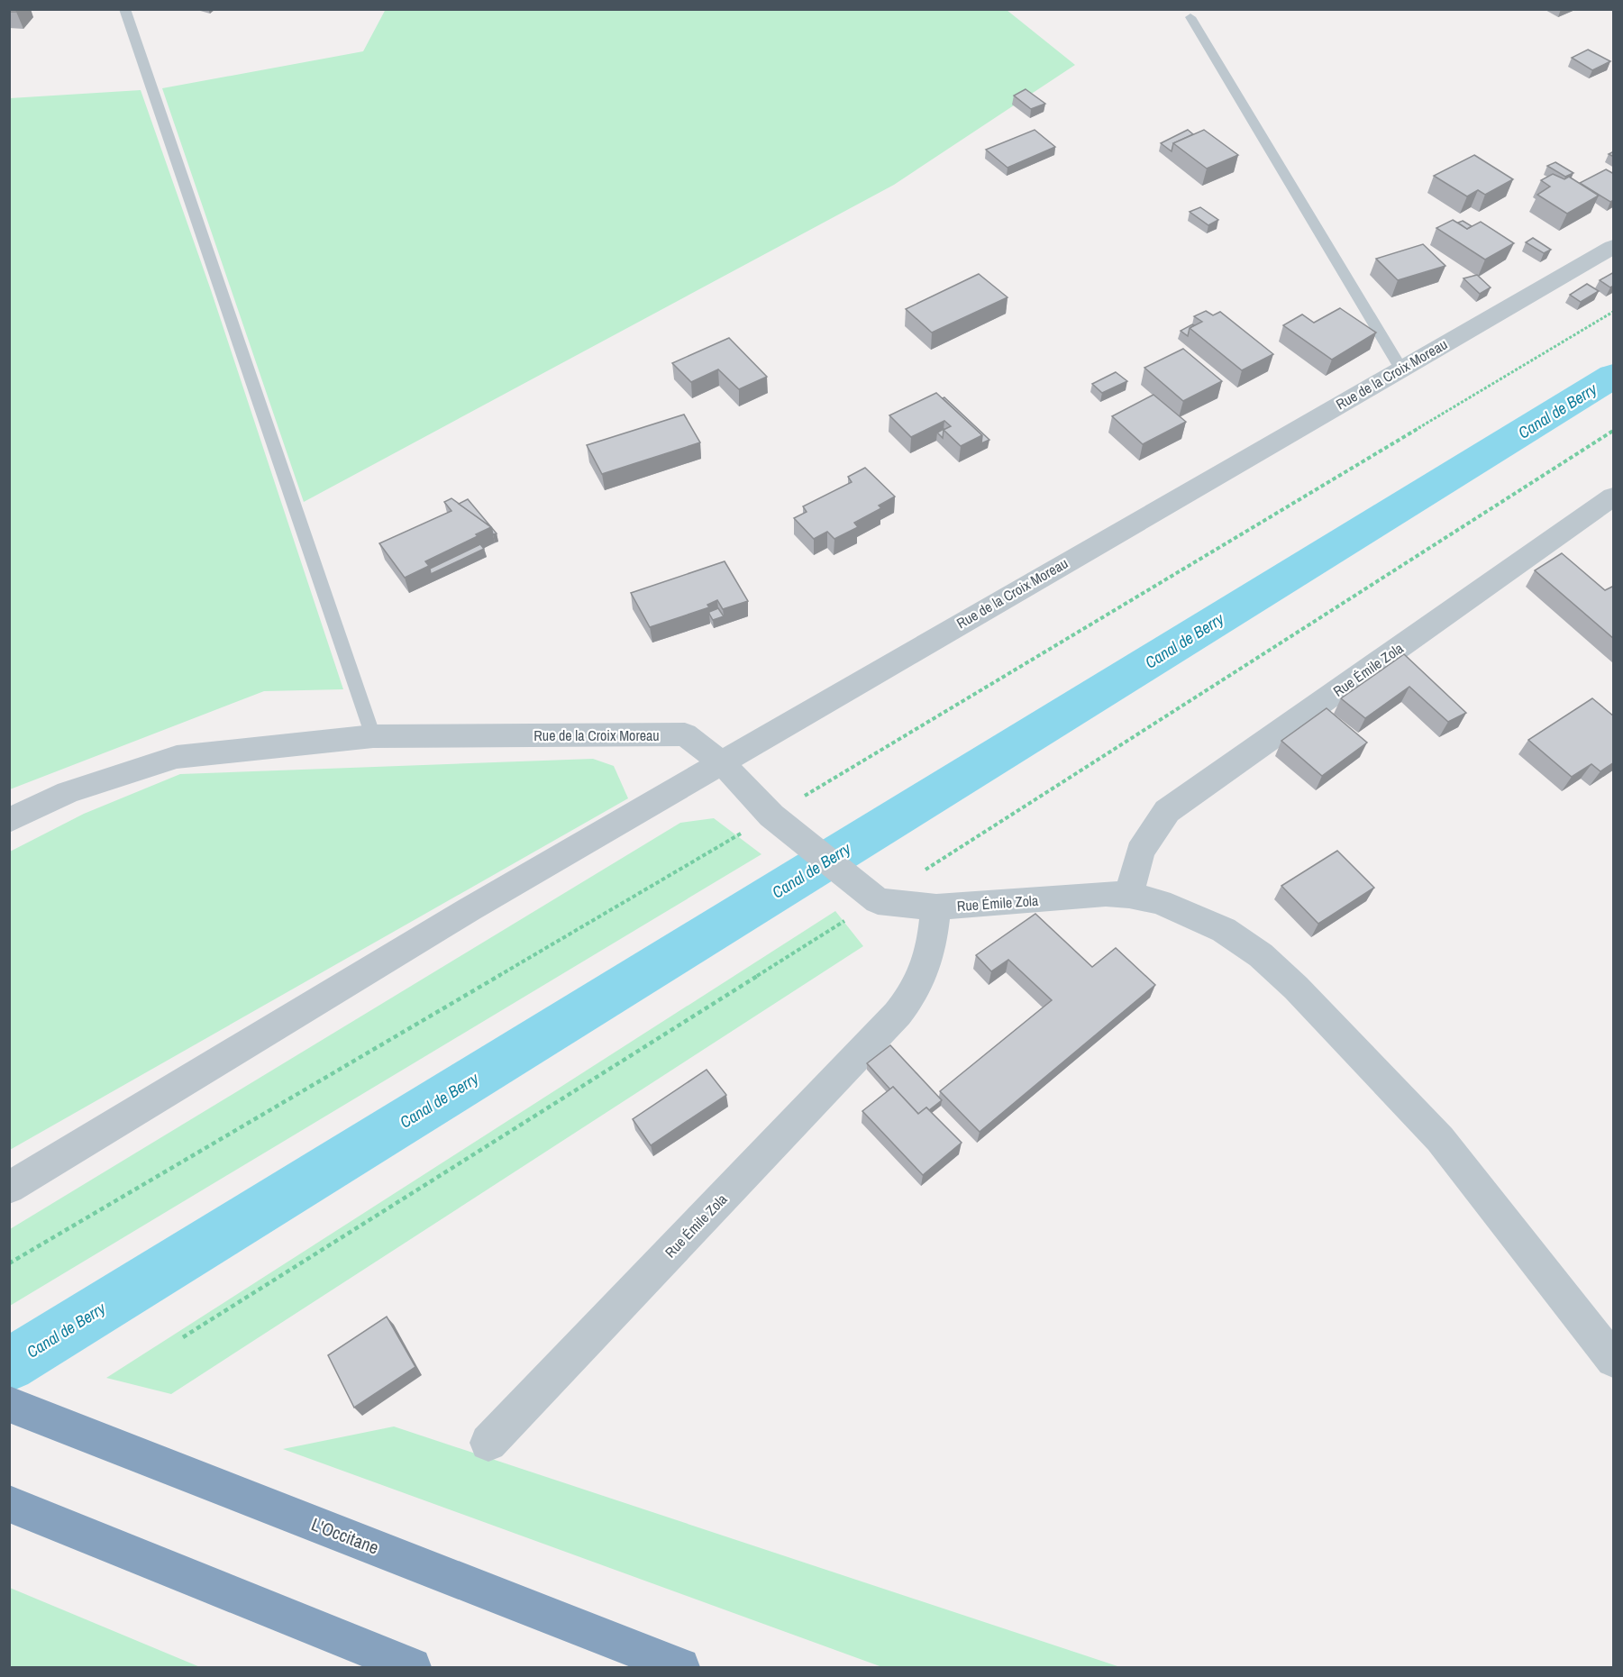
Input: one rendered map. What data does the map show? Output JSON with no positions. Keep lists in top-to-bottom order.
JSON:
{
  "streets": {
    "highway": ["L'Occitane"],
    "street": ["Rue de la Croix Moreau", "Rue Émile Zola"]
  },
  "water": ["Canal de Berry"]
}
